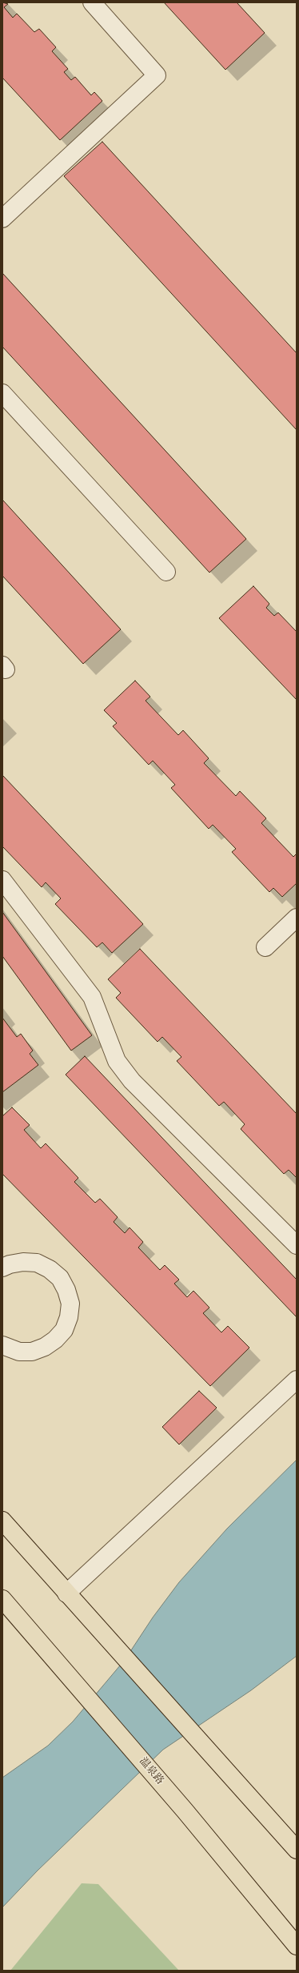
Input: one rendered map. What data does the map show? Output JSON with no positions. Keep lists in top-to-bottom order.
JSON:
{
  "streets": {
    "main road": ["温泉路"]
  }
}
